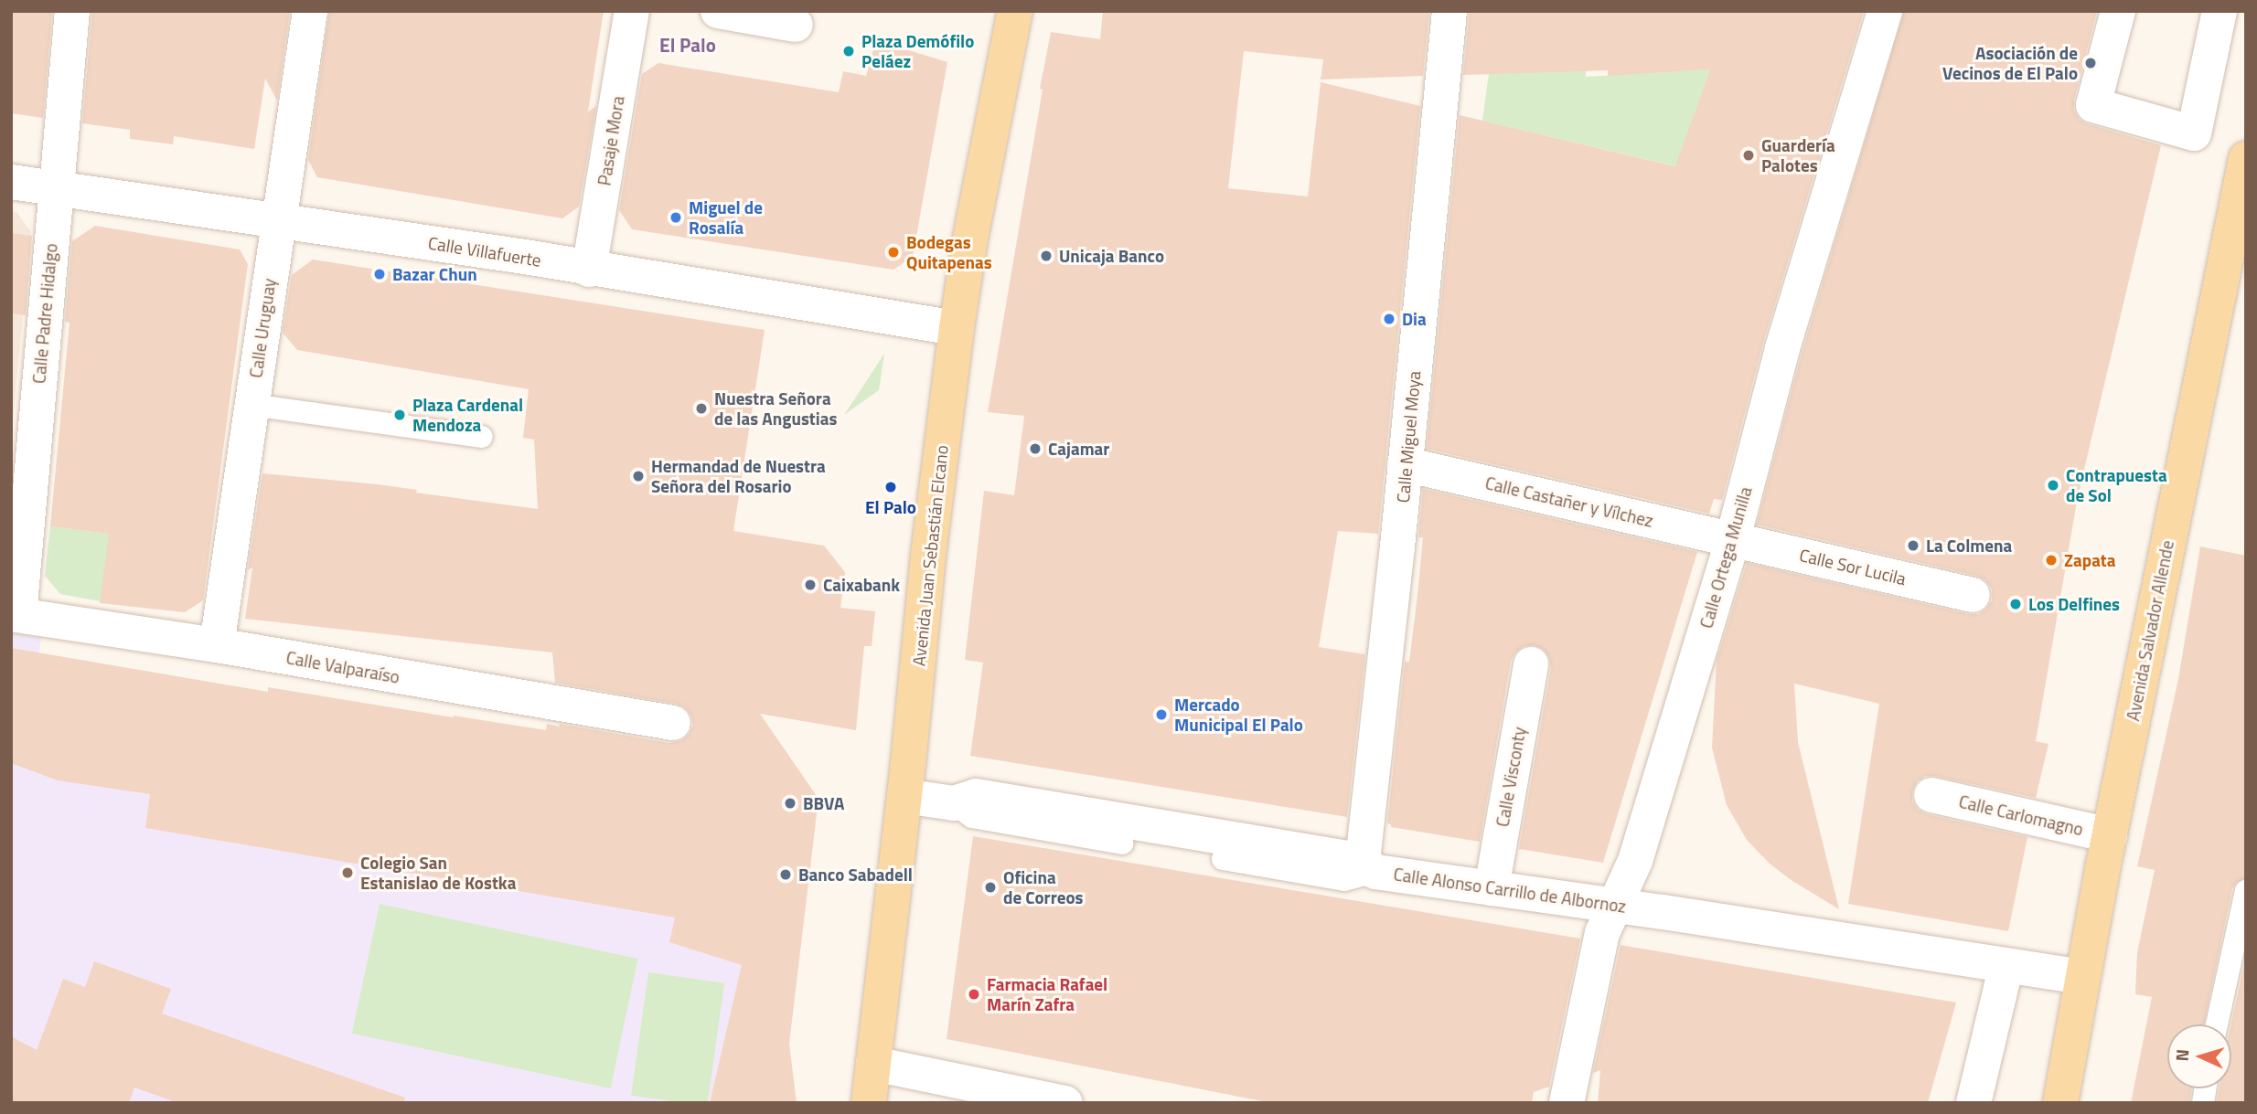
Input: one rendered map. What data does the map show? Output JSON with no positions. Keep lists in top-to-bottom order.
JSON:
{
  "streets": {
    "main road": ["Avenida Juan Sebastián Elcano", "Avenida Salvador Allende"],
    "street": [
      "Pasaje Mora",
      "Calle Villafuerte",
      "Calle Padre Hidalgo",
      "Calle Uruguay",
      "Calle Miguel Moya",
      "Calle Castañer y Vílchez",
      "Calle Ortega Munilla",
      "Calle Sor Lucila",
      "Calle Valparaíso",
      "Calle Visconty",
      "Calle Carlomagno",
      "Calle Alonso Carrillo de Albornoz"
    ]
  },
  "crossings": [
    ["Pasaje Mora", "Calle Villafuerte"],
    ["Calle Villafuerte", "Calle Padre Hidalgo"],
    ["Calle Villafuerte", "Calle Uruguay"],
    ["Calle Villafuerte", "Avenida Juan Sebastián Elcano"],
    ["Calle Padre Hidalgo", "Calle Valparaíso"],
    ["Calle Uruguay", "Calle Valparaíso"],
    ["Calle Miguel Moya", "Calle Castañer y Vílchez"],
    ["Calle Miguel Moya", "Calle Alonso Carrillo de Albornoz"],
    ["Calle Castañer y Vílchez", "Calle Ortega Munilla"],
    ["Calle Castañer y Vílchez", "Calle Sor Lucila"],
    ["Avenida Juan Sebastián Elcano", "Calle Alonso Carrillo de Albornoz"],
    ["Calle Ortega Munilla", "Calle Sor Lucila"],
    ["Calle Ortega Munilla", "Calle Alonso Carrillo de Albornoz"],
    ["Avenida Salvador Allende", "Calle Carlomagno"],
    ["Avenida Salvador Allende", "Calle Alonso Carrillo de Albornoz"],
    ["Calle Visconty", "Calle Alonso Carrillo de Albornoz"]
  ],
  "districts": ["El Palo"],
  "places": [
    "Plaza Demófilo Peláez",
    "Asociación de Vecinos de El Palo",
    "Guardería Palotes",
    "Miguel de Rosalía",
    "Bodegas Quitapenas",
    "Unicaja Banco",
    "Bazar Chun",
    "Dia",
    "Nuestra Señora de las Angustias",
    "Plaza Cardenal Mendoza",
    "Cajamar",
    "Hermandad de Nuestra Señora del Rosario",
    "Contrapuesta de Sol",
    "El Palo",
    "La Colmena",
    "Zapata",
    "Caixabank",
    "Los Delfines",
    "Mercado Municipal El Palo",
    "BBVA",
    "Colegio San Estanislao de Kostka",
    "Banco Sabadell",
    "Oficina de Correos",
    "Farmacia Rafael Marín Zafra"
  ],
  "north": "left"
}
